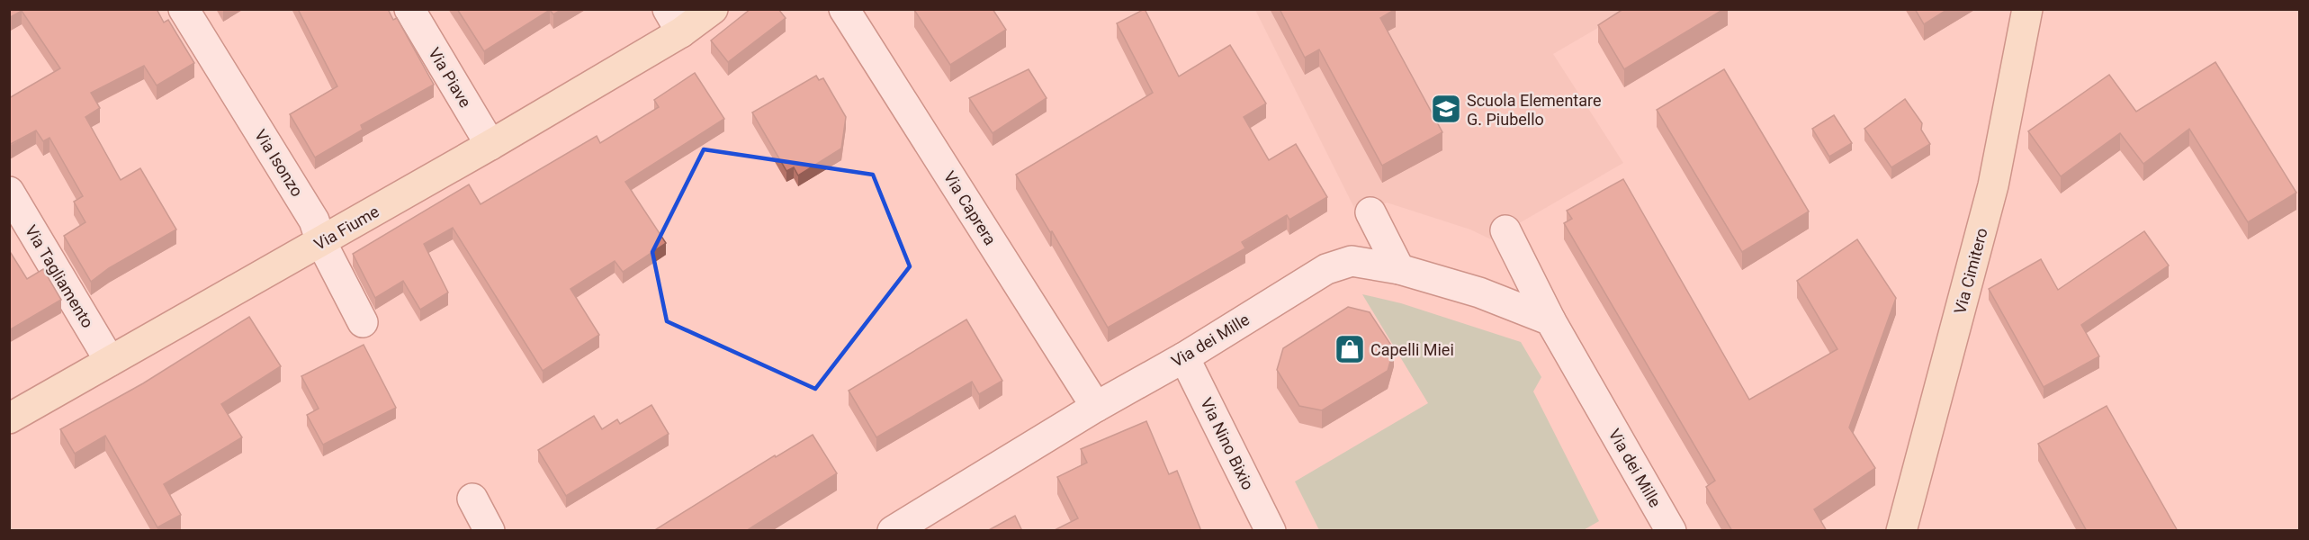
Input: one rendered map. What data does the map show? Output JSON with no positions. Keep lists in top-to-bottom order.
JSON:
{
  "streets": {
    "main road": ["Via Fiume", "Via Cimitero"],
    "street": [
      "Via Piave",
      "Via Isonzo",
      "Via Caprera",
      "Via Tagliamento",
      "Via dei Mille",
      "Via Nino Bixio"
    ]
  },
  "crossings": [
    ["Via Piave", "Via Fiume"],
    ["Via Isonzo", "Via Fiume"],
    ["Via Caprera", "Via dei Mille"],
    ["Via Fiume", "Via Tagliamento"],
    ["Via dei Mille", "Via Nino Bixio"]
  ],
  "places": {
    "school or university": ["Scuola Elementare G. Piubello"],
    "shop": ["Capelli Miei"]
  }
}
